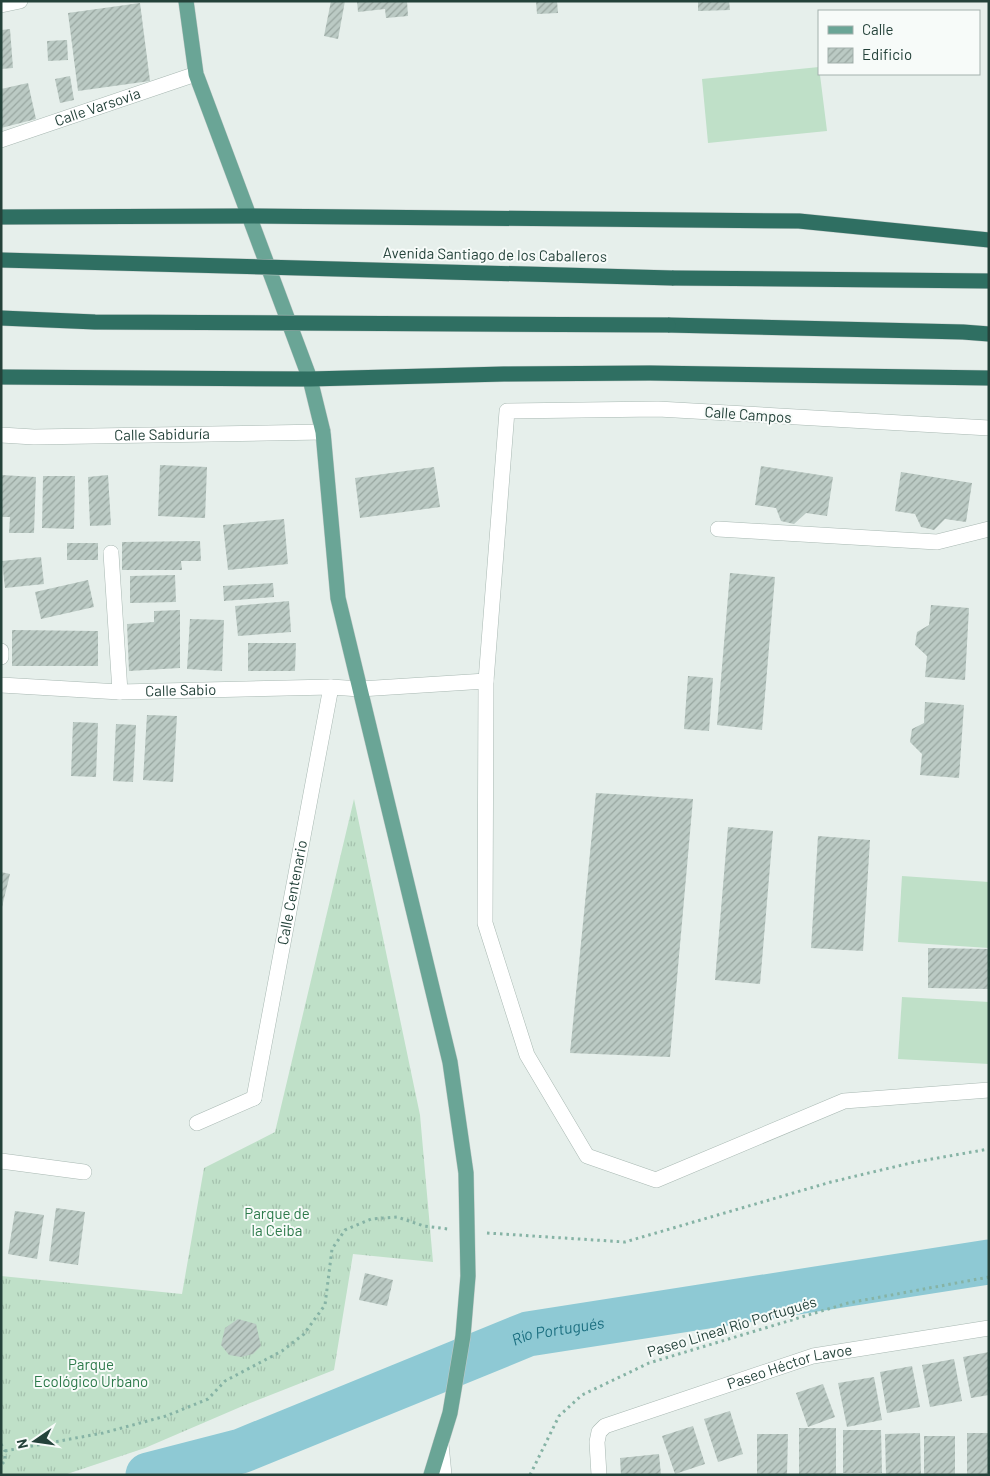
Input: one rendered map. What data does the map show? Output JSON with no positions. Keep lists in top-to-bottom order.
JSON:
{
  "streets": {
    "highway": ["Avenida Santiago de los Caballeros"],
    "street": [
      "Calle Varsovia",
      "Calle Campos",
      "Calle Sabiduría",
      "Calle Sabio",
      "Calle Centenario",
      "Paseo Héctor Lavoe"
    ],
    "path": ["Paseo Lineal Río Portugués"]
  },
  "crossings": [
    ["Calle Campos", "Calle Sabio"],
    ["Calle Sabio", "Calle Centenario"]
  ],
  "water": ["Río Portugués"],
  "parks": ["Parque de la Ceiba", "Parque Ecológico Urbano"],
  "legend": ["Calle", "Edificio"],
  "north": "left"
}
